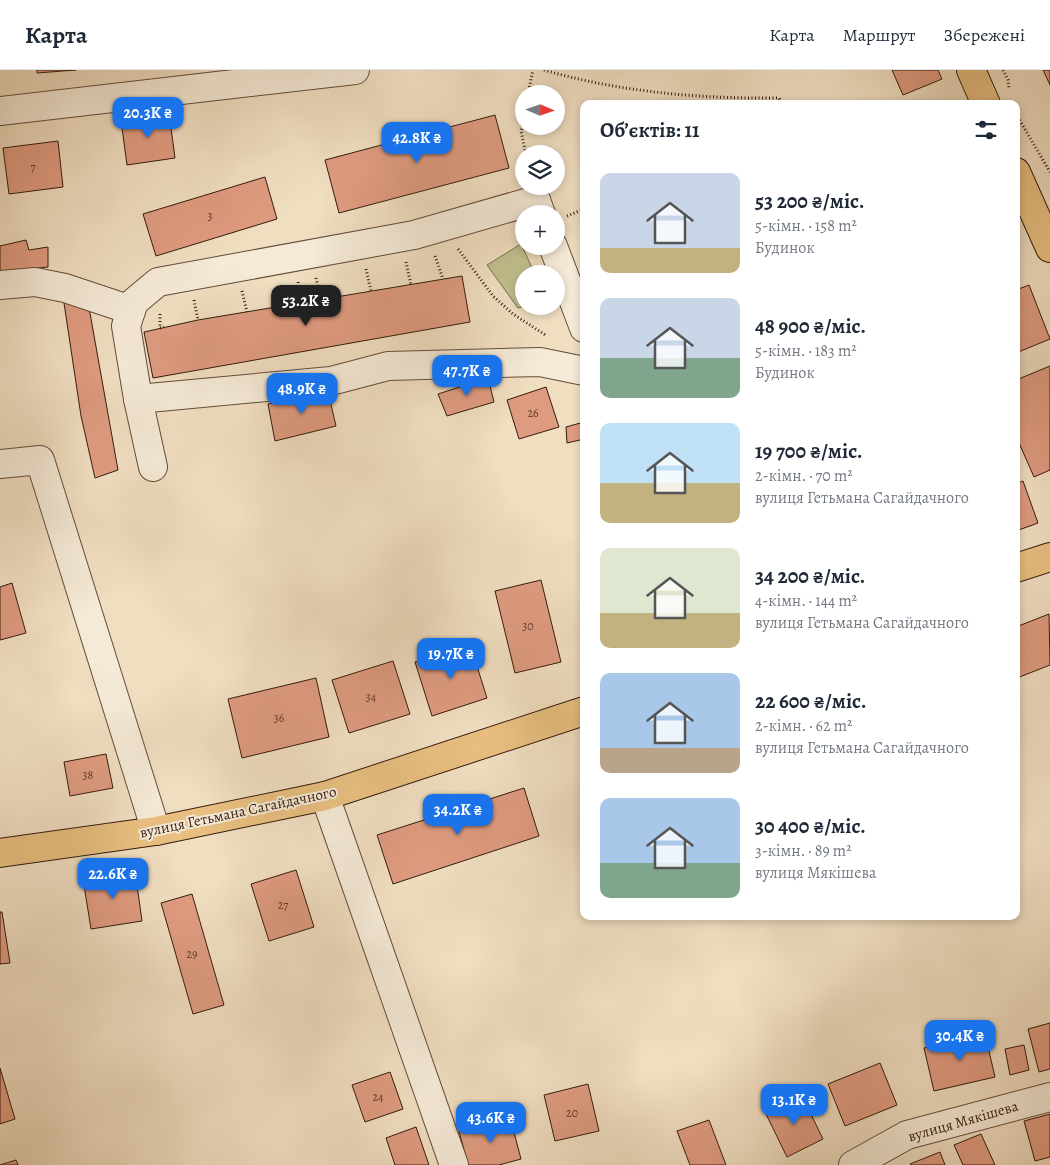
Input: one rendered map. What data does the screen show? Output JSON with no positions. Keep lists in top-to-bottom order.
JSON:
{
  "streets": {
    "main road": ["вулиця Гетьмана Сагайдачного"],
    "street": ["вулиця Мякішева"]
  },
  "house_numbers": [
    "7",
    "3",
    "26",
    "30",
    "34",
    "36",
    "38",
    "27",
    "29",
    "24",
    "20"
  ],
  "north": "right",
  "page": {
    "header": "Карта",
    "nav": ["Карта", "Маршрут", "Збережені"],
    "map_buttons": ["+", "−"],
    "price": [
      "20.3K ₴",
      "42.8K ₴",
      "53.2K ₴",
      "47.7K ₴",
      "48.9K ₴",
      "19.7K ₴",
      "34.2K ₴",
      "22.6K ₴",
      "30.4K ₴",
      "13.1K ₴",
      "43.6K ₴"
    ],
    "heading": "Об’єктів: 11",
    "list": [
      {
        "name": "53 200 ₴/міс.",
        "note": "5-кімн. · 158 m² · Будинок"
      },
      {
        "name": "48 900 ₴/міс.",
        "note": "5-кімн. · 183 m² · Будинок"
      },
      {
        "name": "19 700 ₴/міс.",
        "note": "2-кімн. · 70 m² · вулиця Гетьмана Сагайдачного"
      },
      {
        "name": "34 200 ₴/міс.",
        "note": "4-кімн. · 144 m² · вулиця Гетьмана Сагайдачного"
      },
      {
        "name": "22 600 ₴/міс.",
        "note": "2-кімн. · 62 m² · вулиця Гетьмана Сагайдачного"
      },
      {
        "name": "30 400 ₴/міс.",
        "note": "3-кімн. · 89 m² · вулиця Мякішева"
      }
    ]
  }
}
